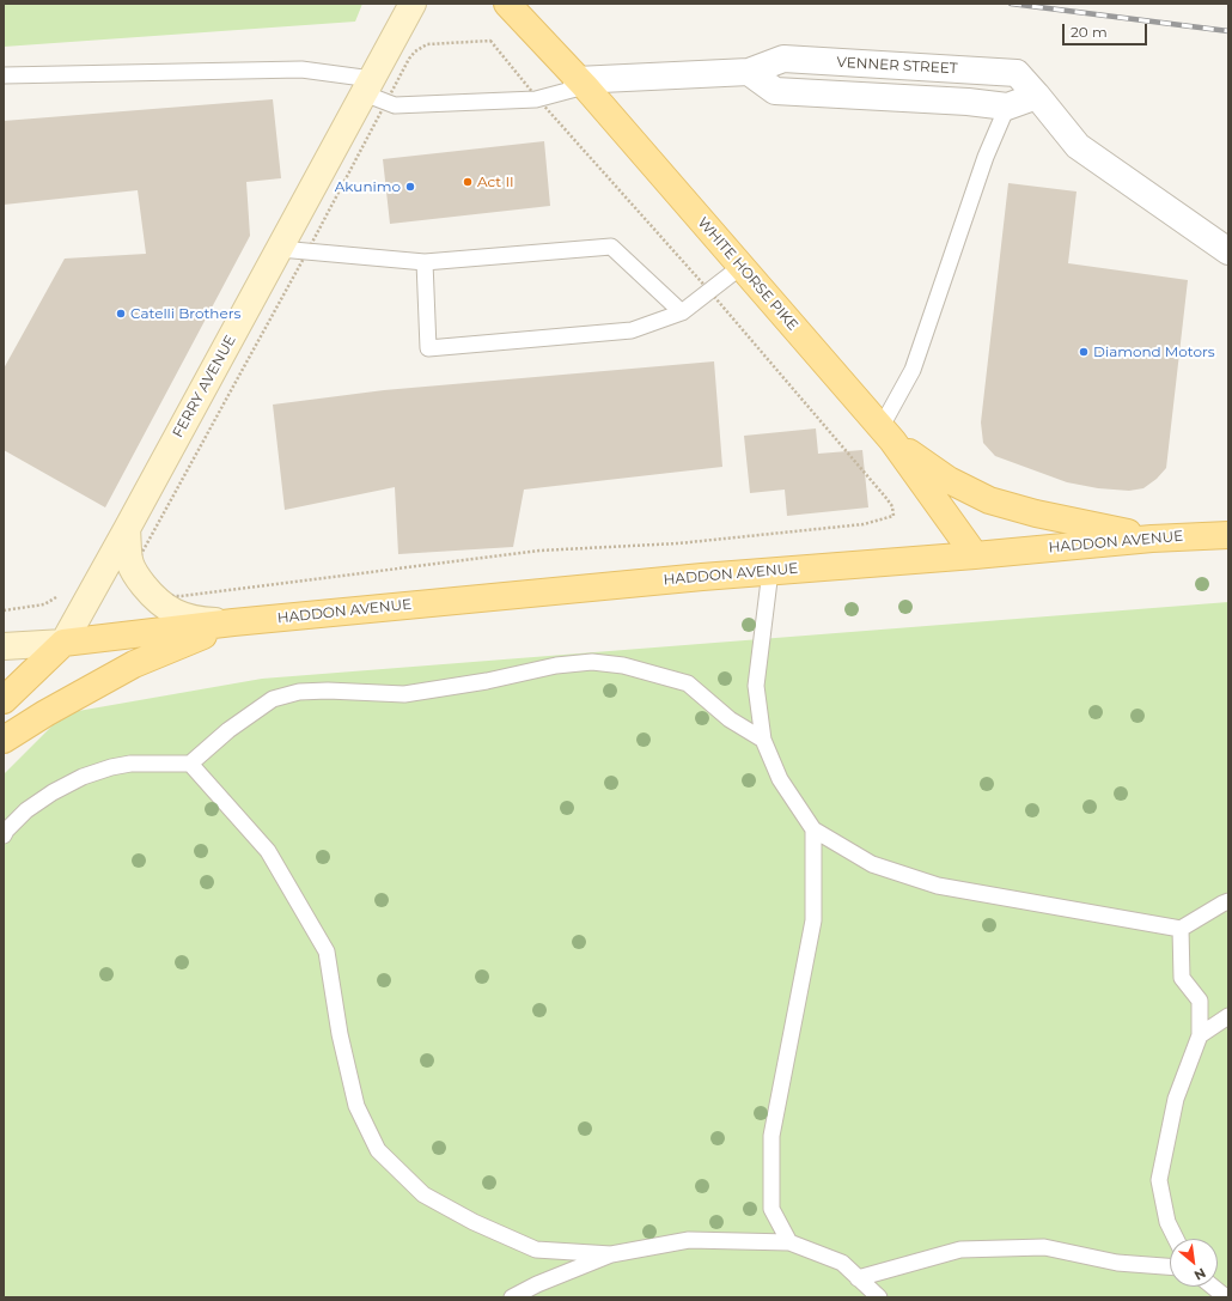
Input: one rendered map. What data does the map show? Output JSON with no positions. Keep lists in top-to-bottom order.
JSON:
{
  "streets": {
    "main road": ["WHITE HORSE PIKE", "FERRY AVENUE", "HADDON AVENUE"],
    "street": ["VENNER STREET"]
  },
  "crossings": [
    ["VENNER STREET", "WHITE HORSE PIKE"],
    ["WHITE HORSE PIKE", "HADDON AVENUE"],
    ["FERRY AVENUE", "HADDON AVENUE"]
  ],
  "places": [
    "Act II",
    "Akunimo",
    "Catelli Brothers",
    "Diamond Motors"
  ],
  "scale_bar": "20 m",
  "north": "bottom right"
}
